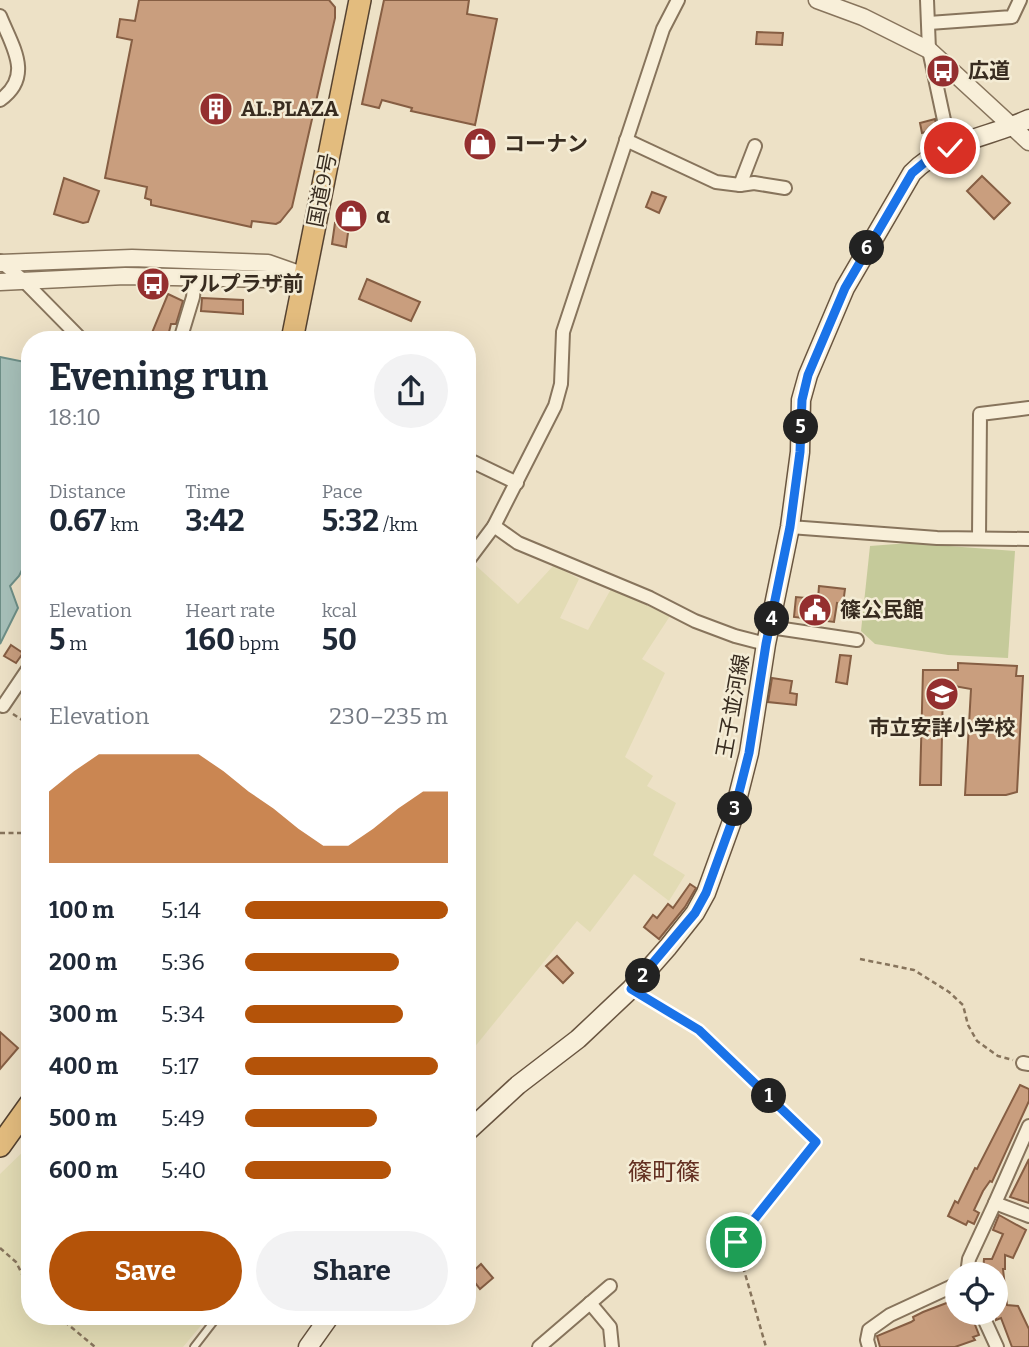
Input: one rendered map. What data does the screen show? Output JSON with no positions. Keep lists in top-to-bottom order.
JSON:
{
  "streets": {
    "highway": ["国道9号"],
    "main road": ["王子並河線"]
  },
  "districts": ["篠町篠"],
  "places": {
    "bus stop": ["広道", "アルプラザ前"],
    "building": ["AL.PLAZA"],
    "shop": ["コーナン", "α"],
    "public building": ["篠公民館"],
    "school or university": ["市立安詳小学校"]
  },
  "page": {
    "pins": [
      "6",
      "5",
      "4",
      "3",
      "2",
      "1"
    ],
    "heading": ["Evening run", "18:10"],
    "stats": [
      ["Distance", "0.67 km"],
      ["Time", "3:42"],
      ["Pace", "5:32 /km"],
      ["Elevation", "5 m"],
      ["Heart rate", "160 bpm"],
      ["kcal", "50"]
    ],
    "chart": ["Elevation", "230–235 m"],
    "list": [
      {
        "name": "100 m",
        "note": "5:14"
      },
      {
        "name": "200 m",
        "note": "5:36"
      },
      {
        "name": "300 m",
        "note": "5:34"
      },
      {
        "name": "400 m",
        "note": "5:17"
      },
      {
        "name": "500 m",
        "note": "5:49"
      },
      {
        "name": "600 m",
        "note": "5:40"
      }
    ],
    "buttons": ["Save", "Share"]
  }
}
